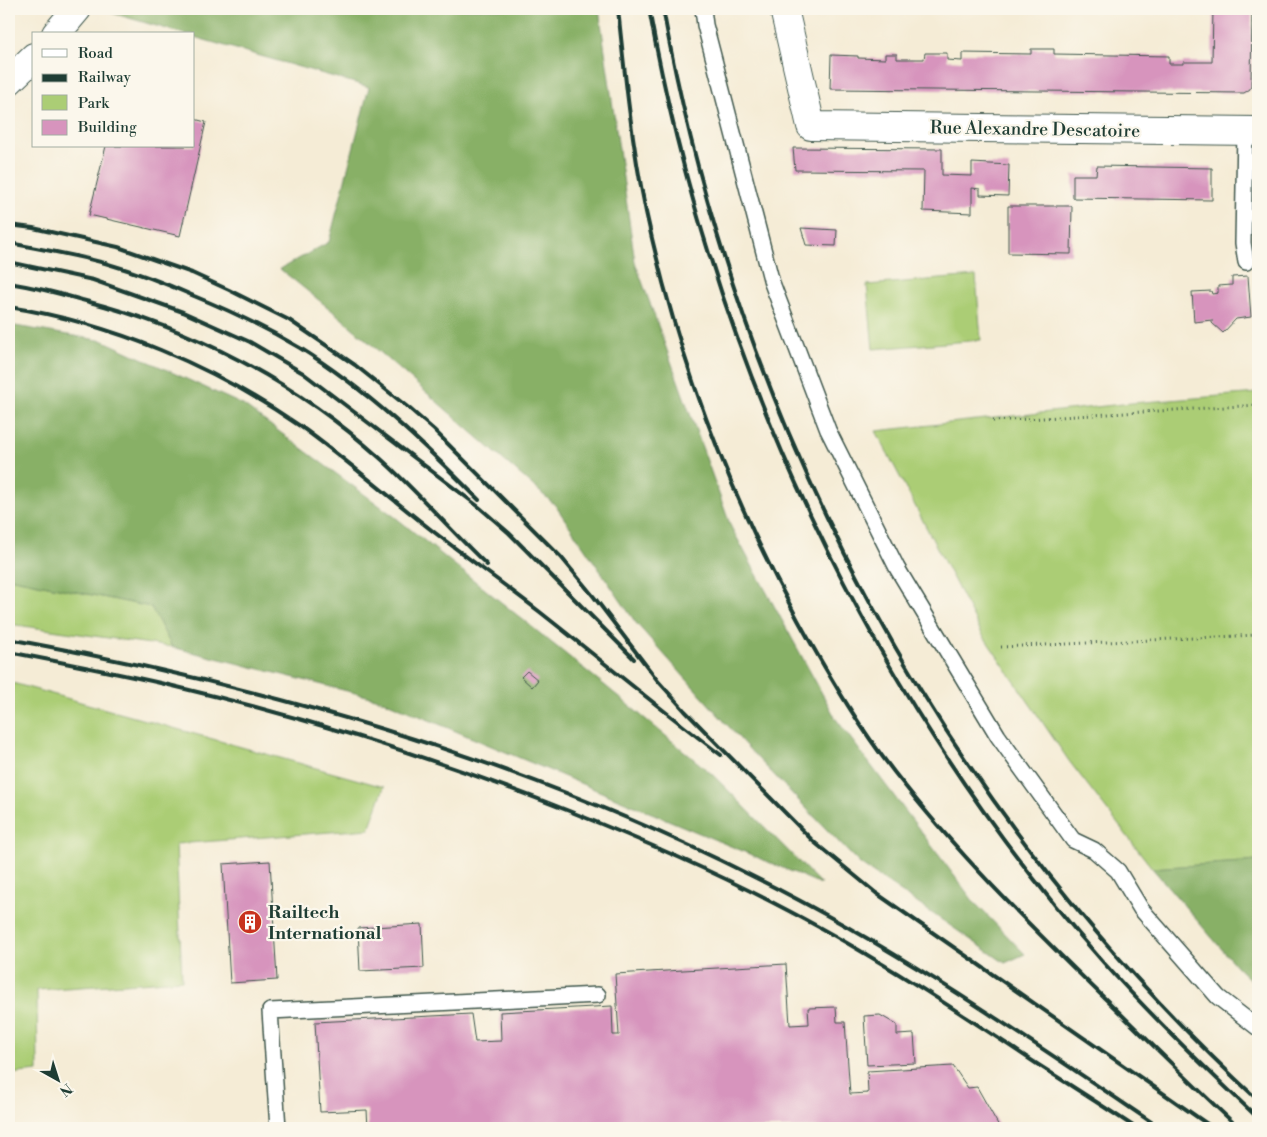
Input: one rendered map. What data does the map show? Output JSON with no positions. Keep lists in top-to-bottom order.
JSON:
{
  "streets": {
    "street": ["Rue Alexandre Descatoire"]
  },
  "places": {
    "building": ["Railtech International"]
  },
  "legend": [
    "Road",
    "Railway",
    "Park",
    "Building"
  ],
  "north": "bottom right"
}
